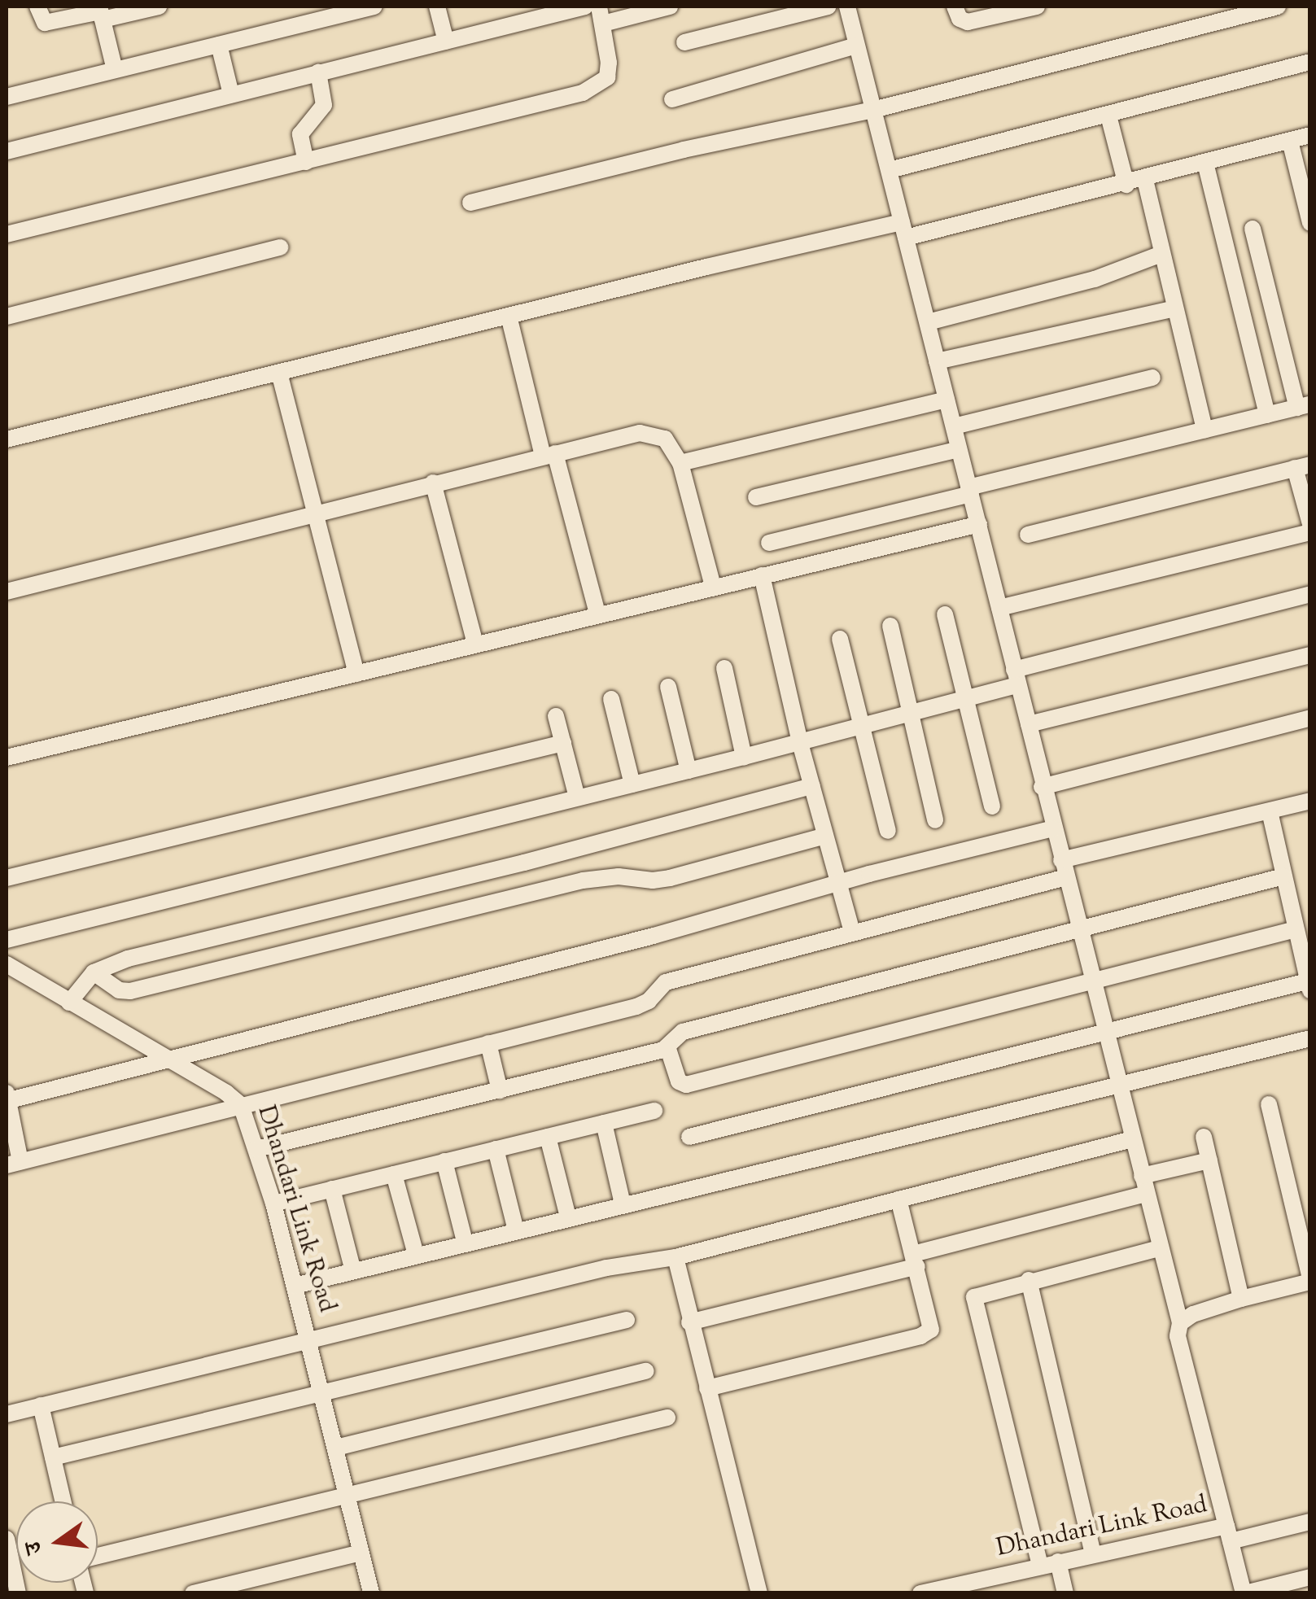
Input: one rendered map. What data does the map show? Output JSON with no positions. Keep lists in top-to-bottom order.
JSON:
{
  "streets": {
    "street": ["Dhandari Link Road"]
  },
  "north": "left"
}
